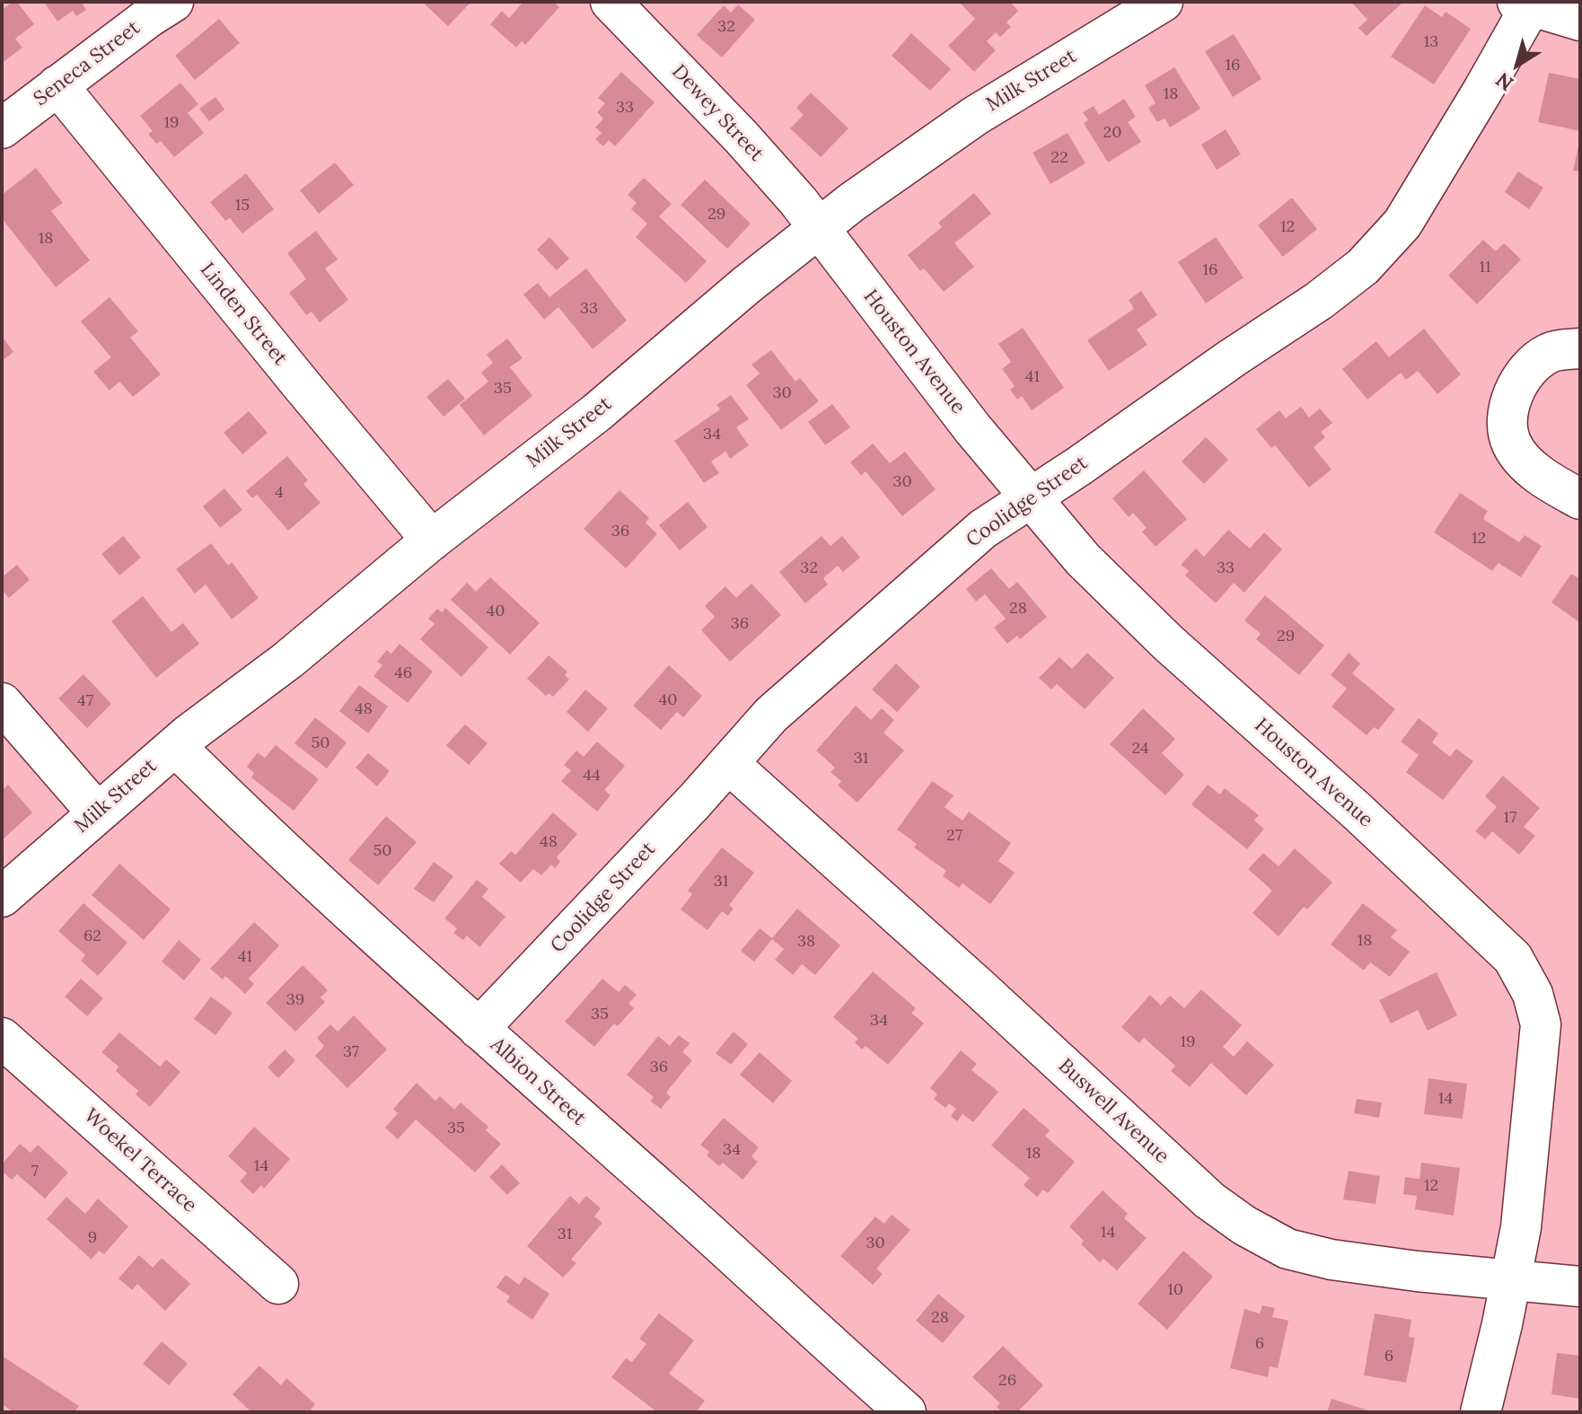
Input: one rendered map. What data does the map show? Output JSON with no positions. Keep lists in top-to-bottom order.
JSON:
{
  "streets": {
    "street": [
      "Seneca Street",
      "Milk Street",
      "Dewey Street",
      "Linden Street",
      "Houston Avenue",
      "Coolidge Street",
      "Albion Street",
      "Buswell Avenue",
      "Woekel Terrace"
    ]
  },
  "crossings": [
    ["Seneca Street", "Linden Street"],
    ["Milk Street", "Dewey Street"],
    ["Milk Street", "Linden Street"],
    ["Milk Street", "Houston Avenue"],
    ["Milk Street", "Albion Street"],
    ["Dewey Street", "Houston Avenue"],
    ["Houston Avenue", "Coolidge Street"],
    ["Houston Avenue", "Buswell Avenue"],
    ["Coolidge Street", "Albion Street"],
    ["Coolidge Street", "Buswell Avenue"]
  ],
  "house_numbers": [
    "32",
    "13",
    "16",
    "18",
    "33",
    "19",
    "20",
    "22",
    "15",
    "29",
    "12",
    "18",
    "11",
    "16",
    "33",
    "41",
    "35",
    "30",
    "34",
    "30",
    "4",
    "36",
    "12",
    "32",
    "33",
    "28",
    "40",
    "36",
    "29",
    "46",
    "40",
    "47",
    "48",
    "50",
    "24",
    "31",
    "44",
    "17",
    "27",
    "48",
    "50",
    "31",
    "62",
    "18",
    "38",
    "41",
    "39",
    "35",
    "34",
    "19",
    "37",
    "36",
    "14",
    "35",
    "34",
    "18",
    "14",
    "7",
    "12",
    "14",
    "31",
    "9",
    "30",
    "10",
    "28",
    "6",
    "6",
    "26"
  ],
  "north": "bottom left"
}
